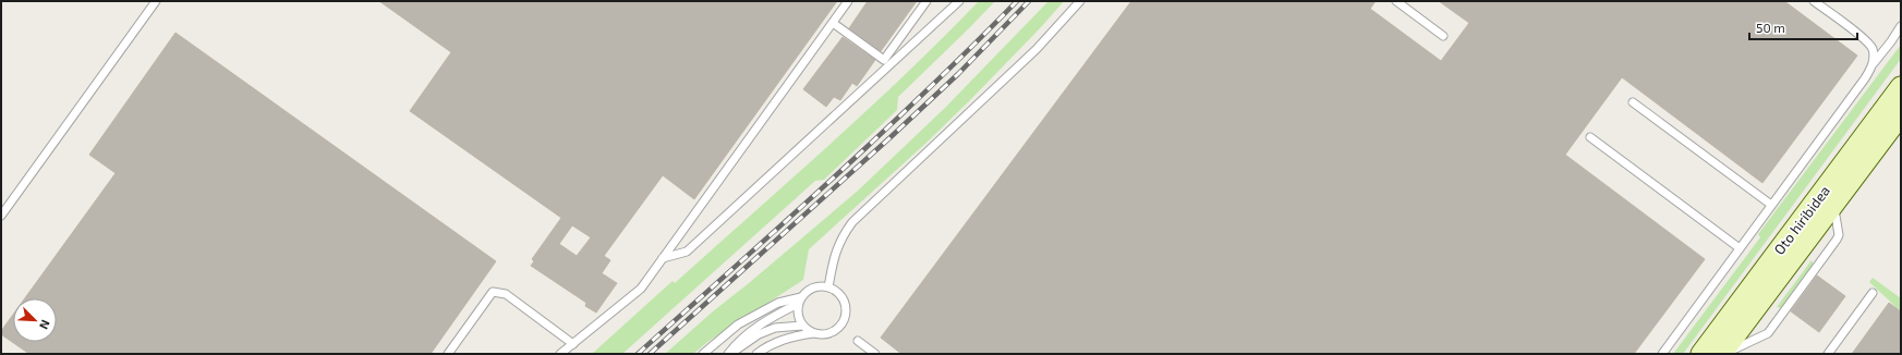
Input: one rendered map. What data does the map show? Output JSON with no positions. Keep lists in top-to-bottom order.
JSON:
{
  "streets": {
    "street": ["Oto hiribidea"]
  },
  "scale_bar": "50 m",
  "north": "bottom right"
}
